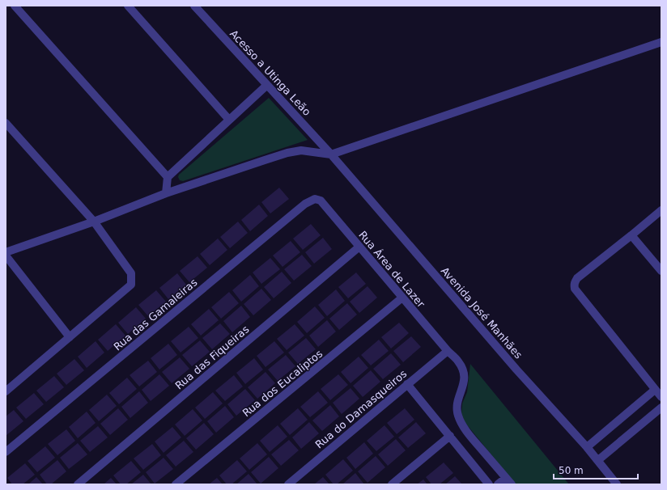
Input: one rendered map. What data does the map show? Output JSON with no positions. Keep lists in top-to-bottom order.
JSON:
{
  "streets": {
    "street": [
      "Acesso a Utinga Leão",
      "Rua Área de Lazer",
      "Avenida José Manhães",
      "Rua das Gamaleiras",
      "Rua das Fiqueiras",
      "Rua dos Eucaliptos",
      "Rua do Damasqueiros"
    ]
  },
  "crossings": [
    ["Acesso a Utinga Leão", "Avenida José Manhães"],
    ["Rua Área de Lazer", "Rua das Gamaleiras"],
    ["Rua Área de Lazer", "Rua das Fiqueiras"],
    ["Rua Área de Lazer", "Rua dos Eucaliptos"],
    ["Rua Área de Lazer", "Rua do Damasqueiros"]
  ],
  "scale_bar": "50 m"
}
